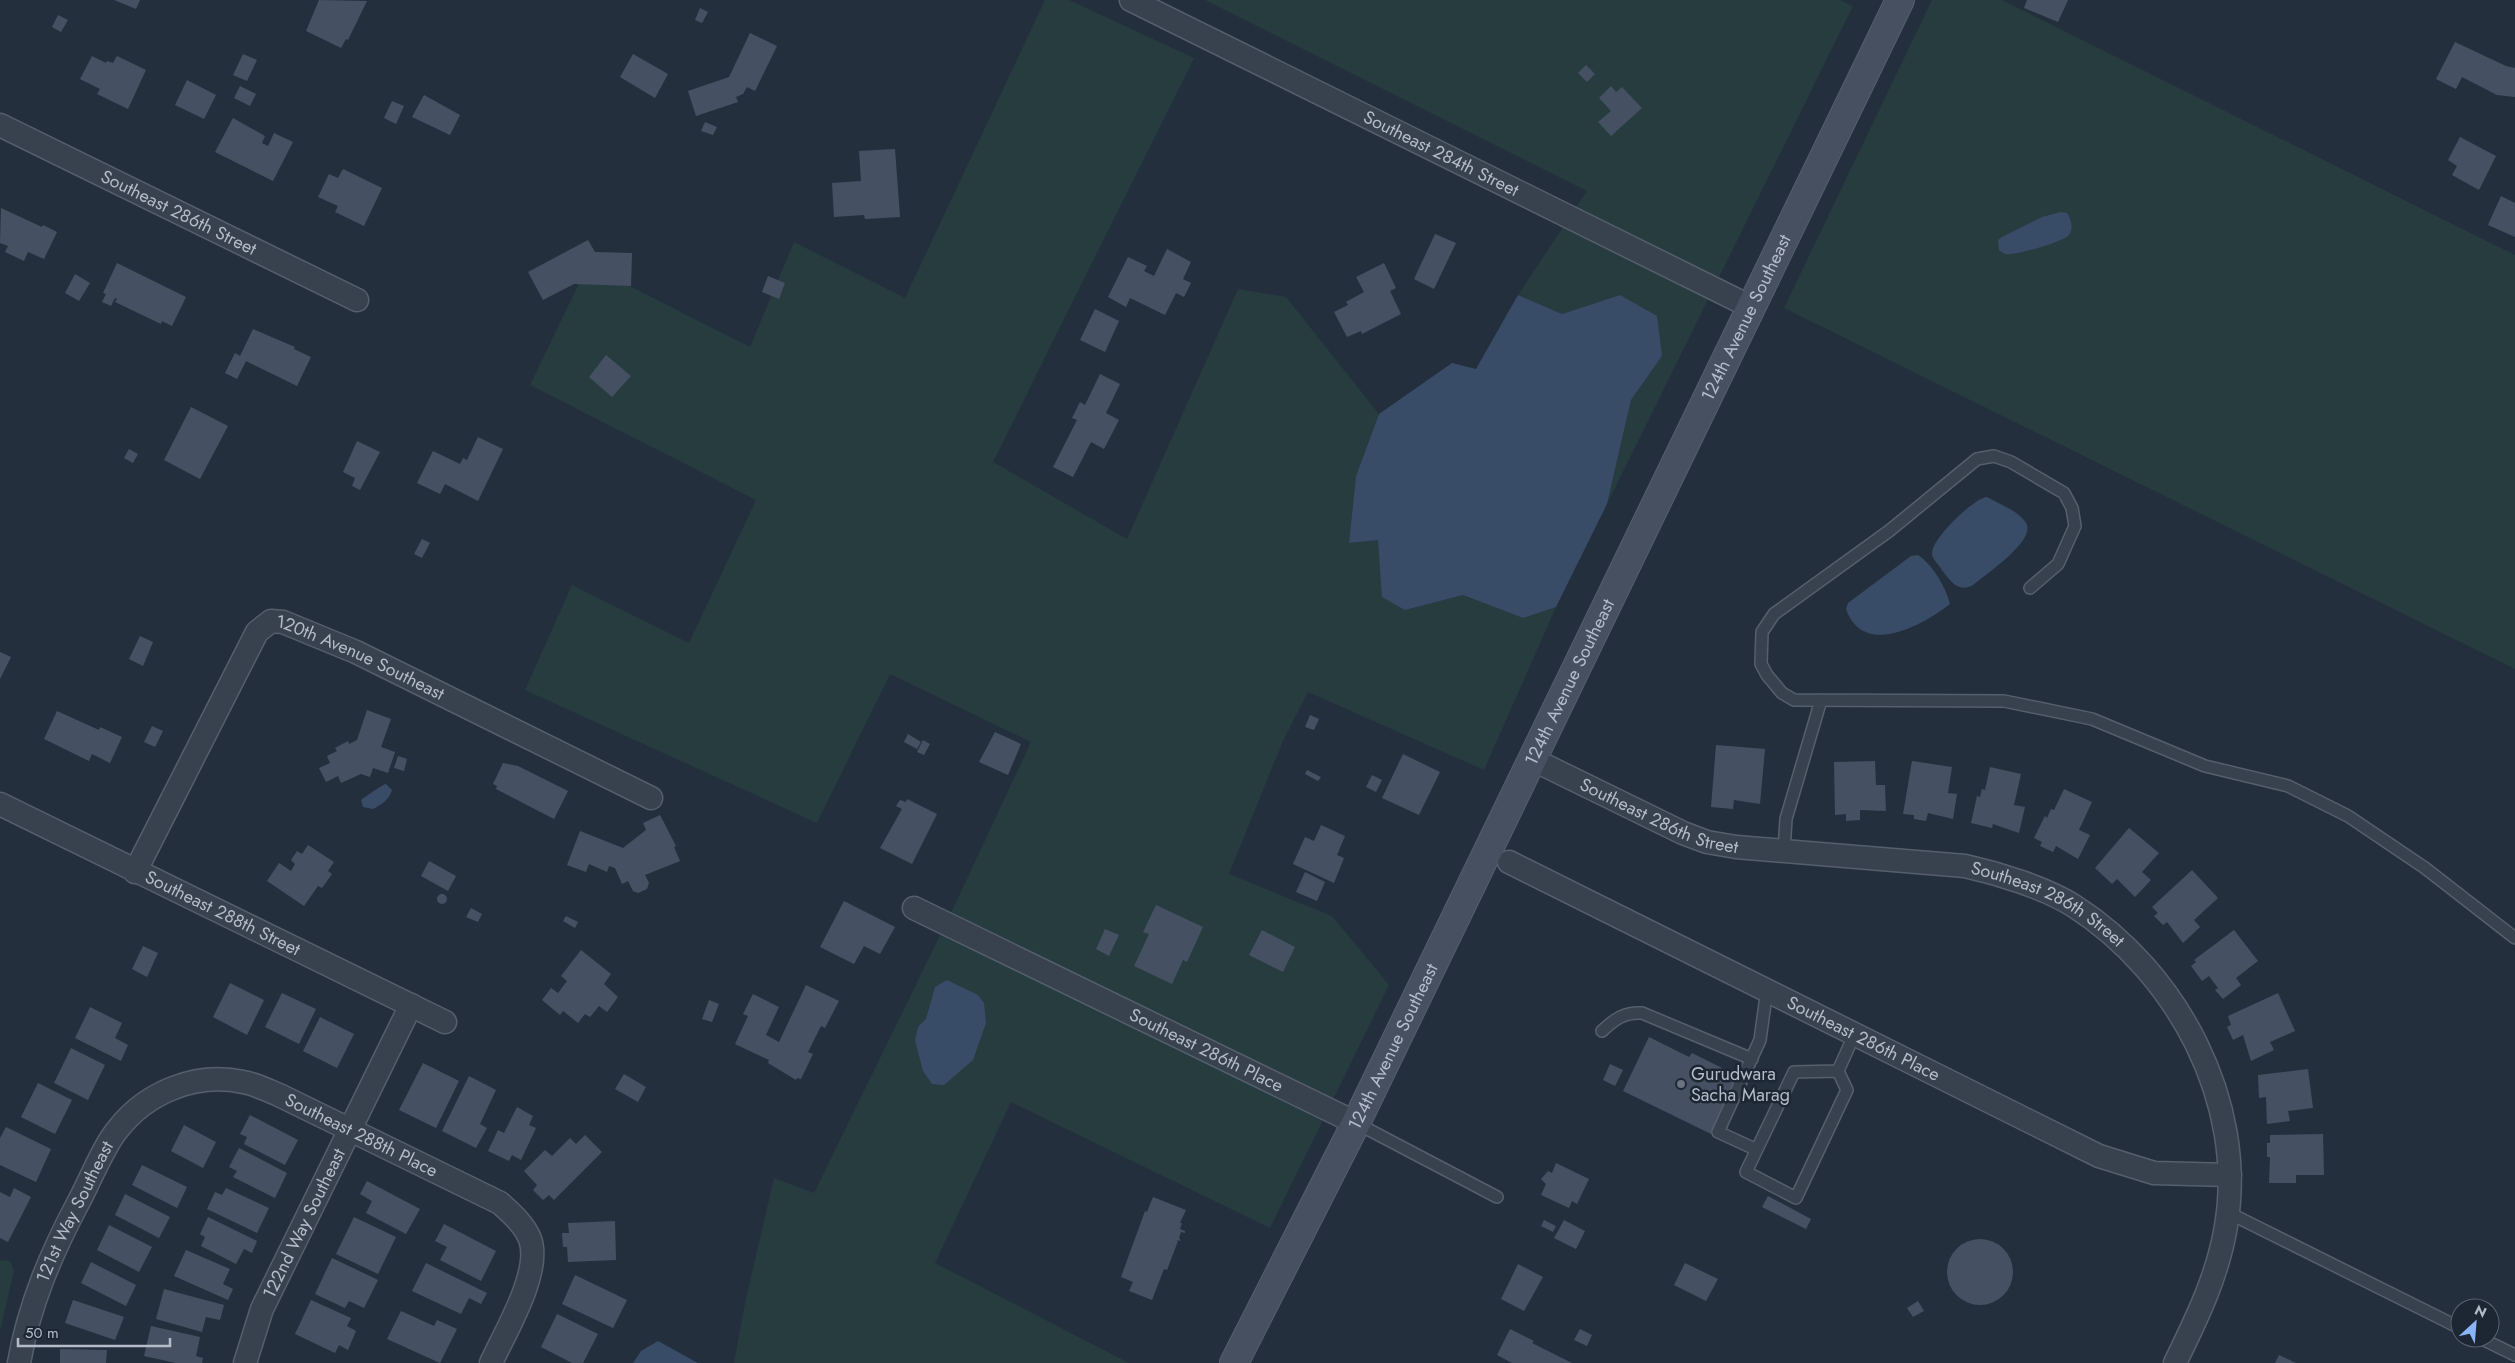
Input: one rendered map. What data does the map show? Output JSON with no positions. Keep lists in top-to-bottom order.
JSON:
{
  "streets": {
    "street": [
      "Southeast 284th Street",
      "Southeast 286th Street",
      "124th Avenue Southeast",
      "120th Avenue Southeast",
      "Southeast 288th Street",
      "Southeast 286th Place",
      "Southeast 288th Place",
      "121st Way Southeast",
      "122nd Way Southeast"
    ]
  },
  "crossings": [
    ["Southeast 284th Street", "124th Avenue Southeast"],
    ["Southeast 286th Street", "124th Avenue Southeast"],
    ["Southeast 286th Street", "Southeast 286th Place"],
    ["124th Avenue Southeast", "Southeast 286th Place"],
    ["120th Avenue Southeast", "Southeast 288th Street"],
    ["Southeast 288th Street", "122nd Way Southeast"],
    ["Southeast 288th Place", "121st Way Southeast"],
    ["Southeast 288th Place", "122nd Way Southeast"]
  ],
  "places": ["Gurudwara Sacha Marag"],
  "scale_bar": "50 m",
  "north": "top right"
}
